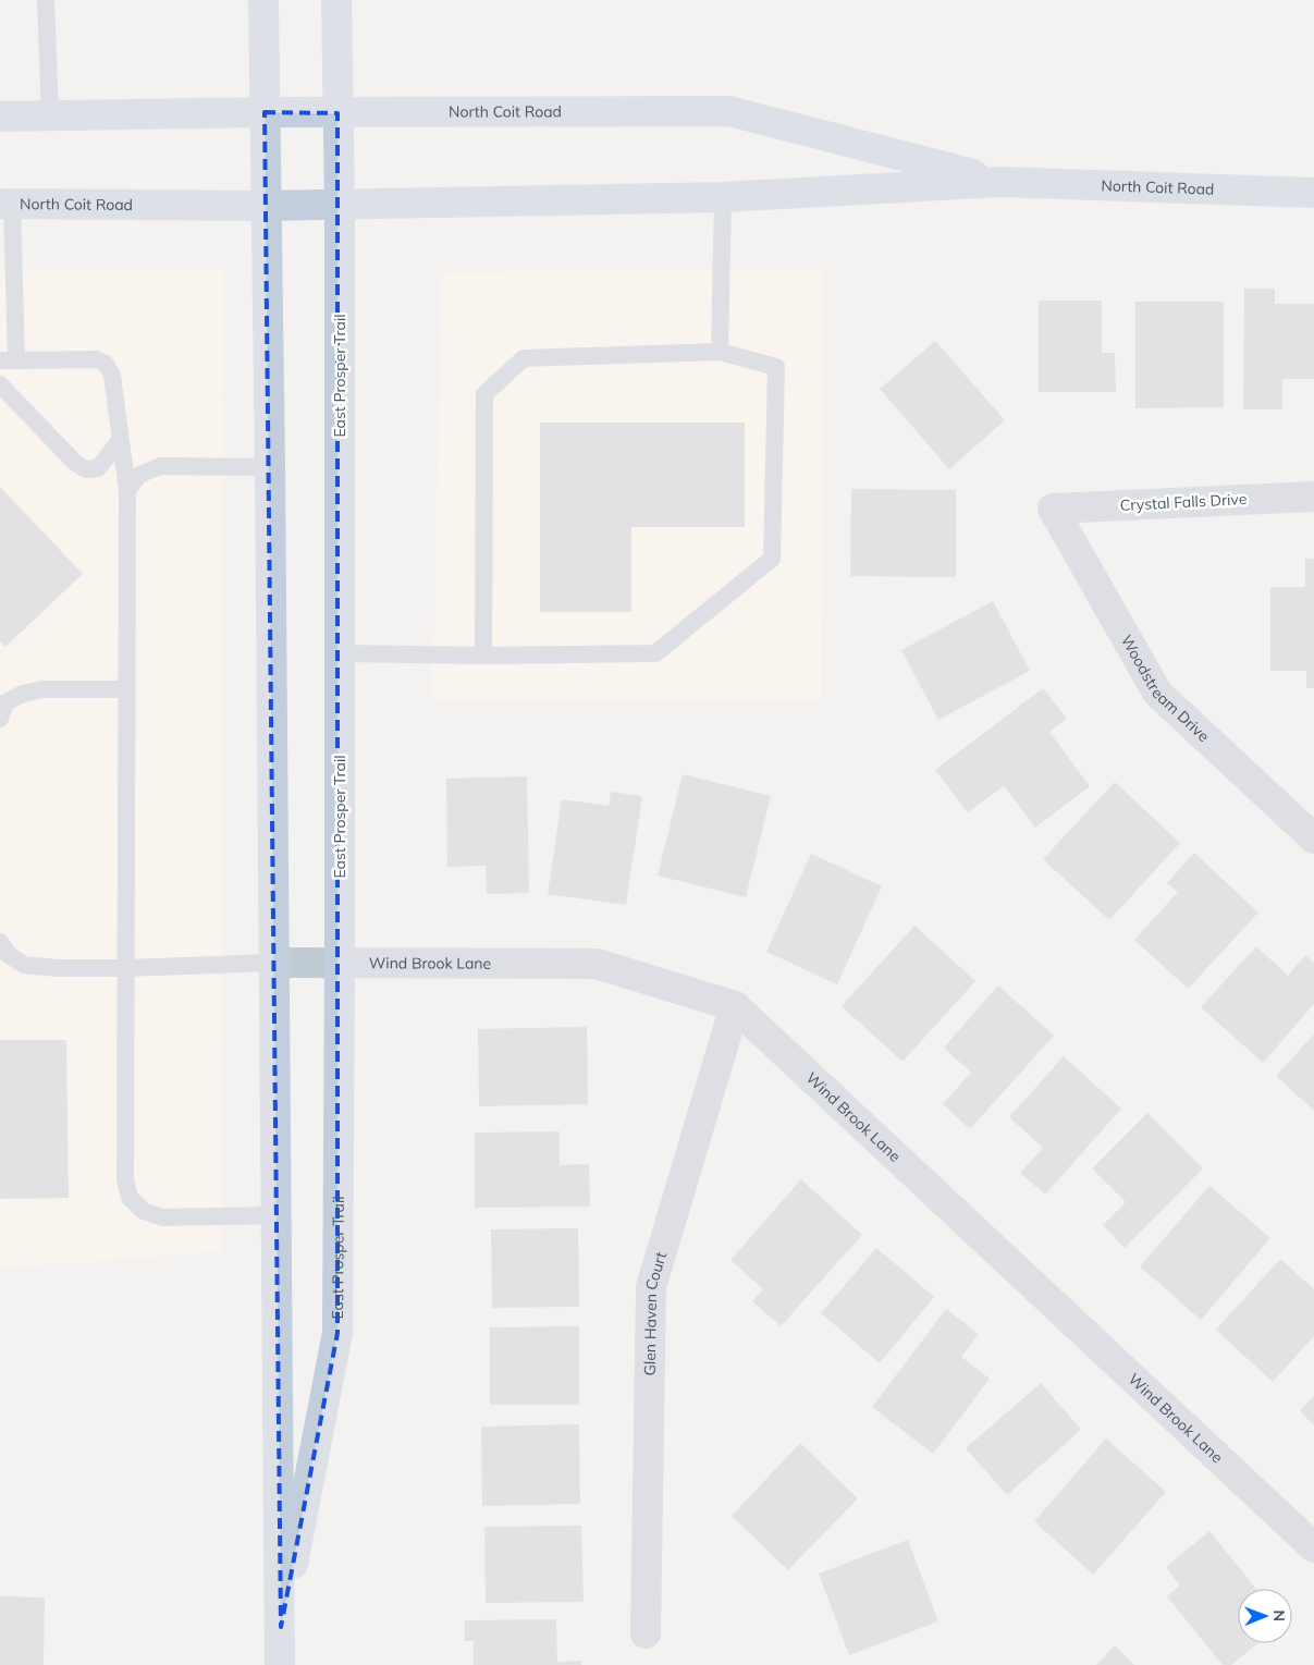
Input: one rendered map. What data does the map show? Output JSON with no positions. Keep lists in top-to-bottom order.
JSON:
{
  "streets": {
    "main road": ["North Coit Road", "East Prosper Trail"],
    "street": [
      "Crystal Falls Drive",
      "Woodstream Drive",
      "Wind Brook Lane",
      "Glen Haven Court"
    ]
  },
  "crossings": [
    ["North Coit Road", "East Prosper Trail"],
    ["East Prosper Trail", "Wind Brook Lane"],
    ["Crystal Falls Drive", "Woodstream Drive"],
    ["Wind Brook Lane", "Glen Haven Court"]
  ],
  "north": "right"
}
